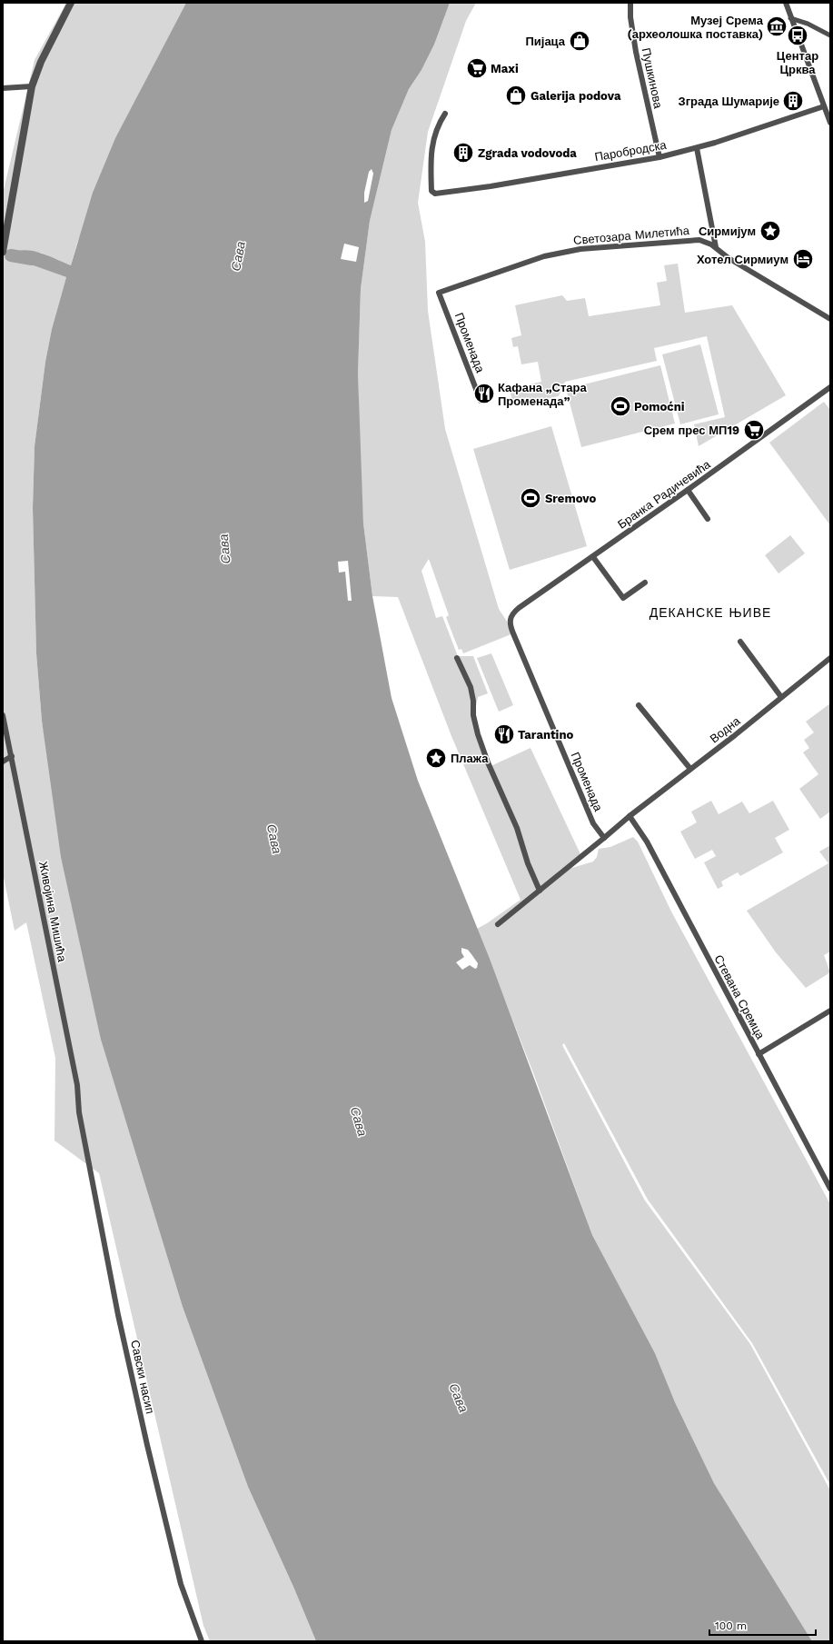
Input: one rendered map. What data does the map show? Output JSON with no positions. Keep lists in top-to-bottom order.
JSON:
{
  "streets": {
    "street": [
      "Пушкинова",
      "Паробродска",
      "Светозара Милетића",
      "Променада",
      "Бранка Радичевића",
      "Водна",
      "Живојина Мишића",
      "Стевана Сремца",
      "Савски насип"
    ]
  },
  "crossings": [
    ["Пушкинова", "Паробродска"],
    ["Светозара Милетића", "Променада"],
    ["Променада", "Бранка Радичевића"],
    ["Водна", "Стевана Сремца"],
    ["Живојина Мишића", "Савски насип"]
  ],
  "districts": ["ДЕКАНСКЕ ЊИВЕ"],
  "water": ["Сава"],
  "places": {
    "museum": ["Музеј Срема (археолошка поставка)"],
    "bus stop": ["Центар Црква"],
    "shop": ["Пијаца", "Galerija podova"],
    "supermarket": ["Maxi", "Срем прес МП19"],
    "building": ["Зграда Шумарије", "Zgrada vodovoda"],
    "place": ["Сирмијум", "Плажа"],
    "hotel": ["Хотел Сирмиум"],
    "restaurant": ["Кафана „Стара Променада”", "Tarantino"],
    "sports": ["Pomoćni", "Sremovo"]
  },
  "scale_bar": "100 m"
}
